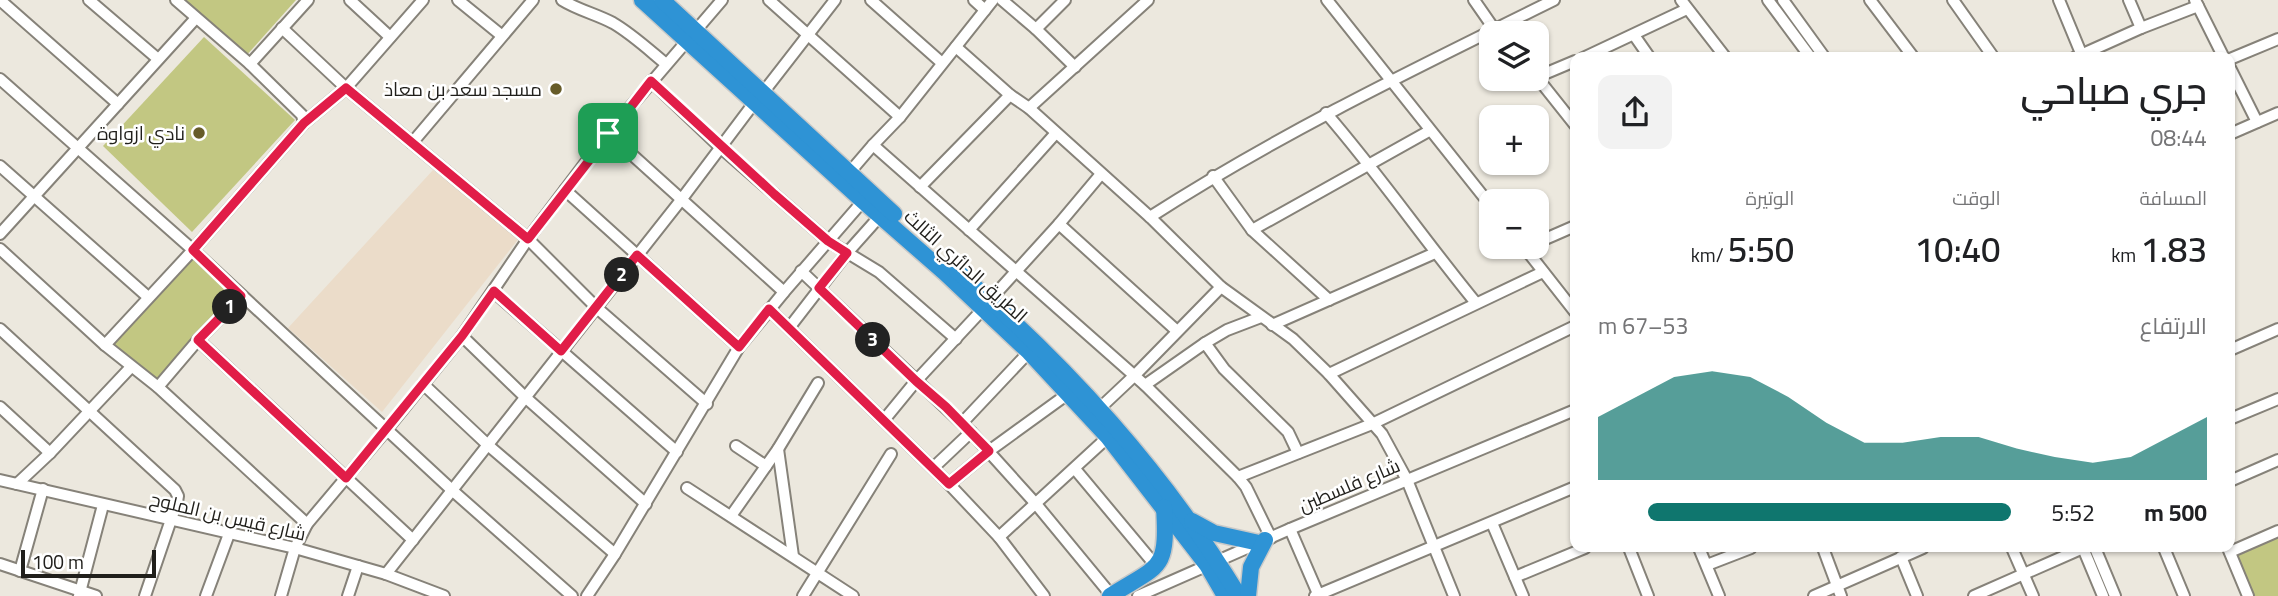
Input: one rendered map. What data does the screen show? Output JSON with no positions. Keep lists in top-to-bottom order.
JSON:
{
  "streets": {
    "highway": ["الطريق الدائري الثالث"],
    "street": ["شارع فلسطين", "شارع قيس بن الملوح"]
  },
  "crossings": [
    ["الطريق الدائري الثالث", "شارع فلسطين"]
  ],
  "places": ["مسجد سعد بن معاذ", "نادي ازواوة"],
  "scale_bar": "100 m",
  "page": {
    "map_buttons": ["+", "−"],
    "heading": ["جري صباحي", "08:44"],
    "stats": [
      ["المسافة", "1.83 km"],
      ["الوقت", "10:40"],
      ["الوتيرة", "5:50 /km"]
    ],
    "pins": ["2", "1", "3"],
    "chart": ["الارتفاع", "53–67 m"],
    "list": [
      {
        "name": "500 m",
        "note": "5:52"
      }
    ],
    "scale": "100 m"
  }
}
